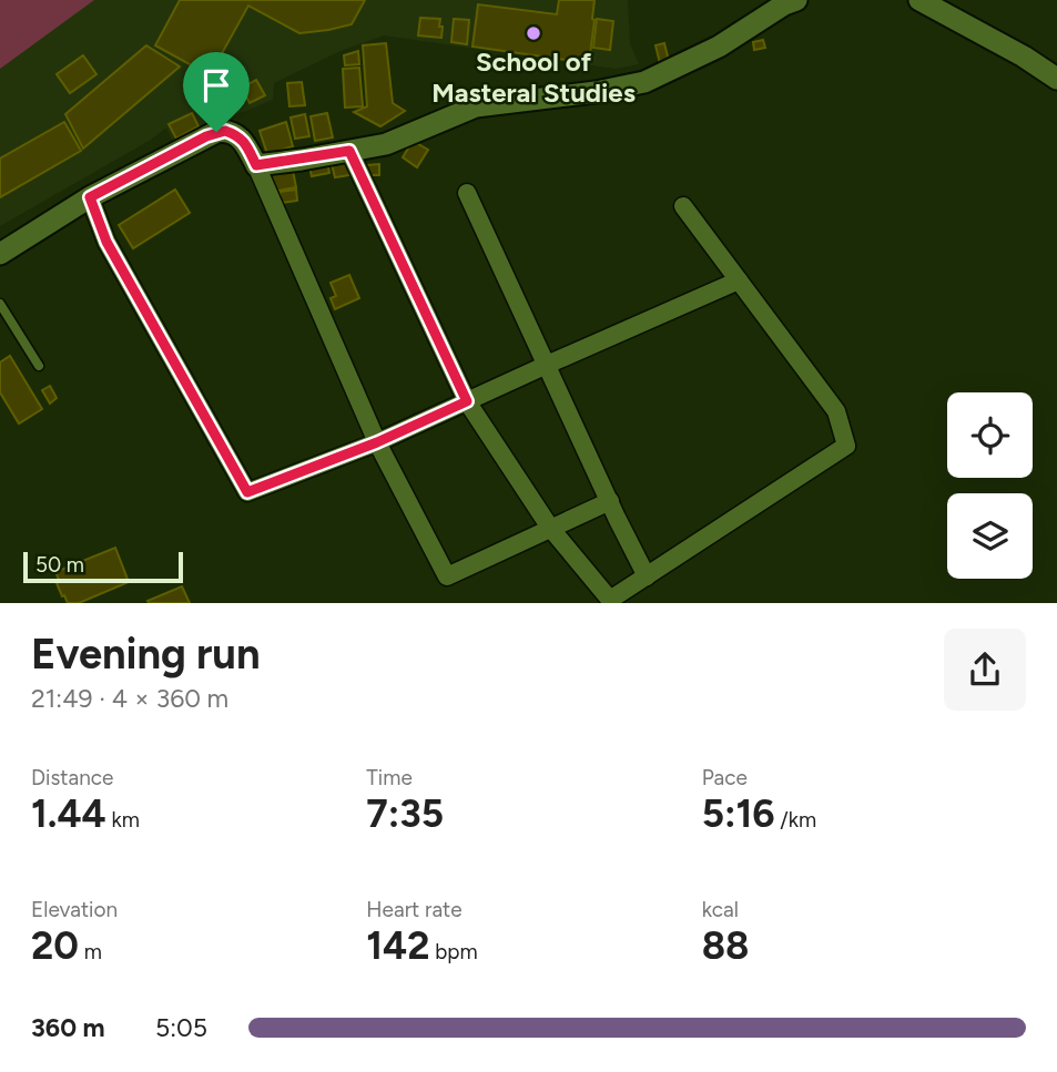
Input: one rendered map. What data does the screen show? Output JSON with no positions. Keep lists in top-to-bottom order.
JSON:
{
  "places": ["School of Masteral Studies"],
  "scale_bar": "50 m",
  "page": {
    "scale": "50 m",
    "heading": ["Evening run", "21:49 · 4 × 360 m"],
    "stats": [
      ["Distance", "1.44 km"],
      ["Time", "7:35"],
      ["Pace", "5:16 /km"],
      ["Elevation", "20 m"],
      ["Heart rate", "142 bpm"],
      ["kcal", "88"]
    ],
    "list": [
      {
        "name": "360 m",
        "note": "5:05"
      }
    ]
  }
}
